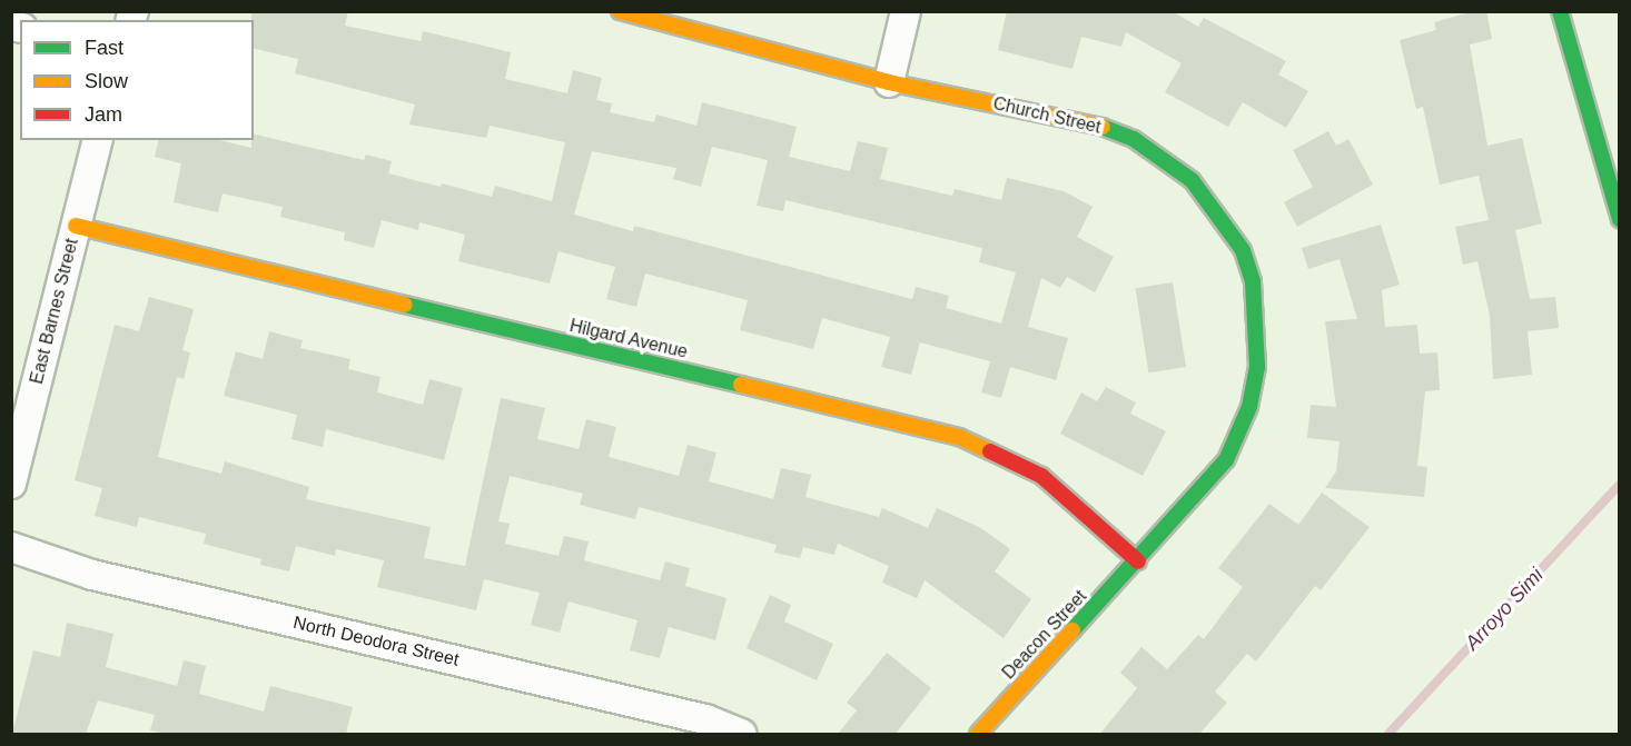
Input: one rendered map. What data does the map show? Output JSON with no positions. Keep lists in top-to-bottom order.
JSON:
{
  "streets": {
    "street": [
      "Church Street",
      "East Barnes Street",
      "Hilgard Avenue",
      "Deacon Street",
      "North Deodora Street"
    ]
  },
  "crossings": [
    ["Church Street", "Hilgard Avenue"],
    ["Church Street", "Deacon Street"],
    ["East Barnes Street", "Hilgard Avenue"],
    ["Hilgard Avenue", "Deacon Street"]
  ],
  "water": ["Arroyo Simi"],
  "legend": ["Fast", "Slow", "Jam"]
}
